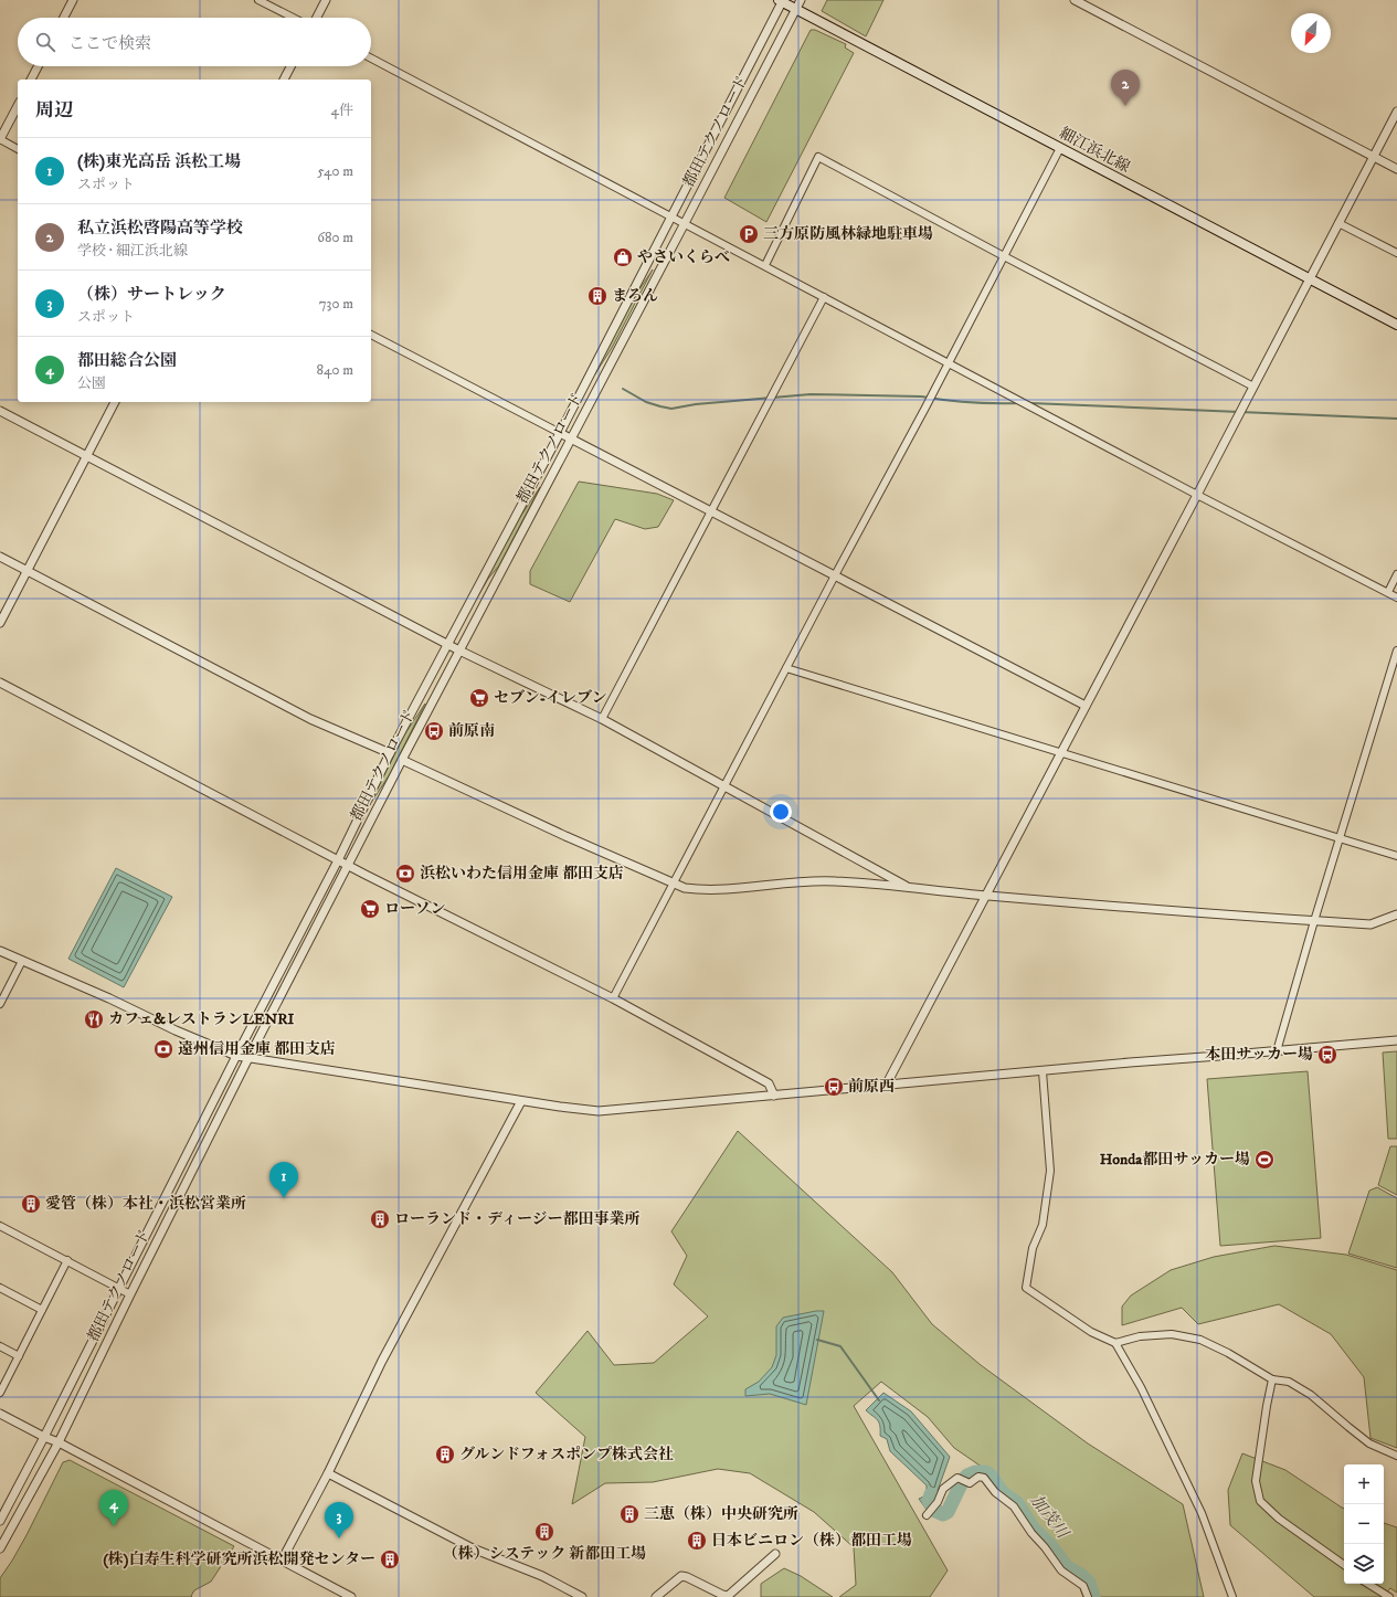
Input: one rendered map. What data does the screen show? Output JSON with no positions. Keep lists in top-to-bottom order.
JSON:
{
  "streets": {
    "main road": ["細江浜北線"],
    "street": ["都田テクノロード"]
  },
  "crossings": [
    ["都田テクノロード", "細江浜北線"]
  ],
  "water": ["加茂川"],
  "places": {
    "parking": ["三方原防風林緑地駐車場"],
    "shop": ["やさいくらべ"],
    "building": [
      "まろん",
      "愛管（株）本社・浜松営業所",
      "ローランド・ディージー都田事業所",
      "グルンドフォスポンプ株式会社",
      "三恵（株）中央研究所",
      "（株）システック 新都田工場",
      "日本ビニロン（株）都田工場",
      "(株)白寿生科学研究所浜松開発センター"
    ],
    "supermarket": ["セブン-イレブン", "ローソン"],
    "bus stop": ["前原南", "本田サッカー場", "前原西"],
    "bank": ["浜松いわた信用金庫 都田支店", "遠州信用金庫 都田支店"],
    "restaurant": ["カフェ&レストランLENRI"],
    "sports": ["Honda都田サッカー場"]
  },
  "north": "bottom left",
  "page": {
    "search": "ここで検索",
    "pins": [
      "2",
      "1",
      "4",
      "3"
    ],
    "heading": ["周辺", "4件"],
    "list": [
      {
        "mark": "1",
        "name": "(株)東光高岳 浜松工場",
        "note": "スポット",
        "value": "540 m"
      },
      {
        "mark": "2",
        "name": "私立浜松啓陽高等学校",
        "note": "学校 · 細江浜北線",
        "value": "680 m"
      },
      {
        "mark": "3",
        "name": "（株）サートレック",
        "note": "スポット",
        "value": "730 m"
      },
      {
        "mark": "4",
        "name": "都田総合公園",
        "note": "公園",
        "value": "840 m"
      }
    ],
    "map_buttons": ["+", "−"]
  }
}
